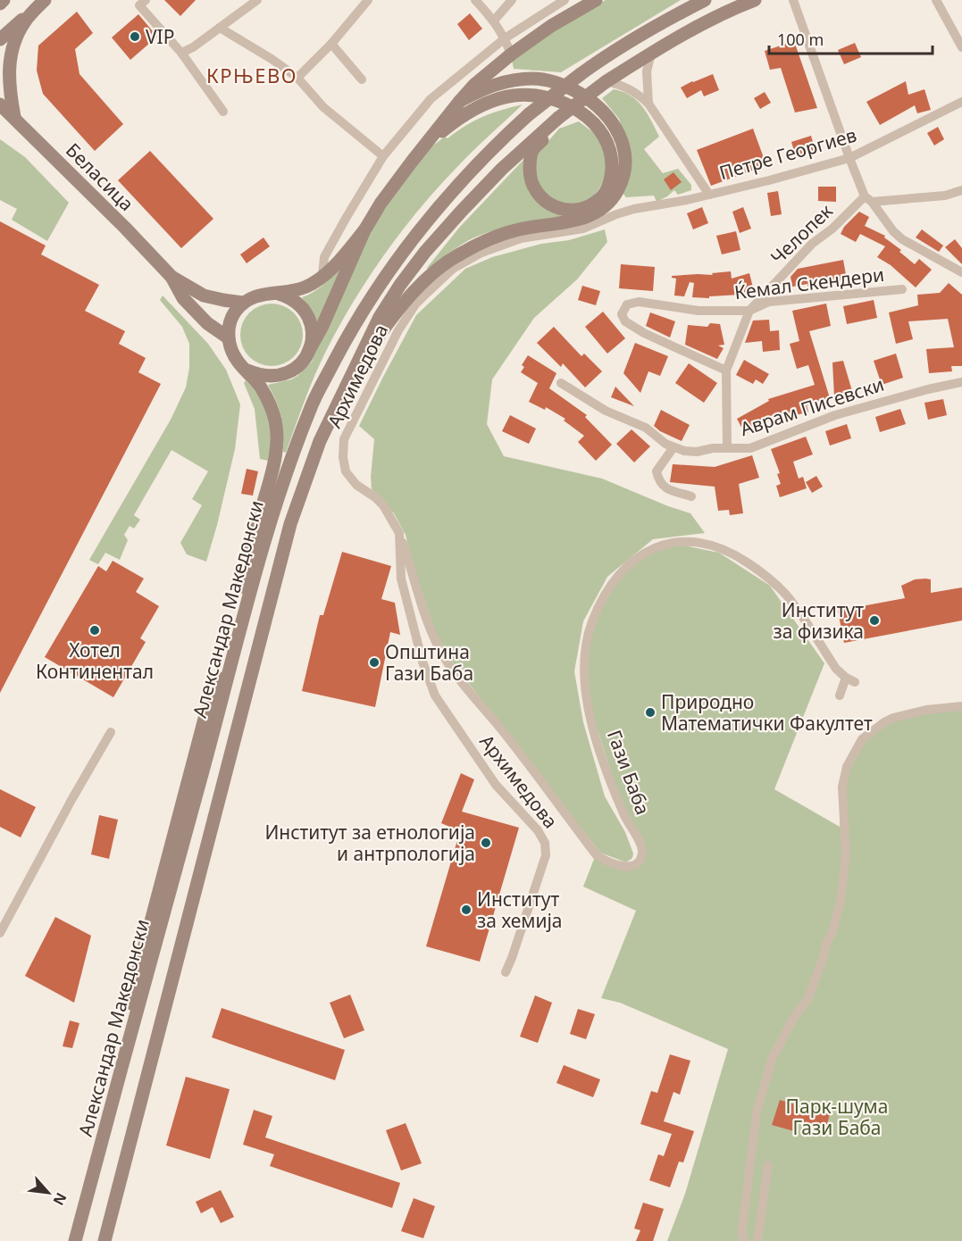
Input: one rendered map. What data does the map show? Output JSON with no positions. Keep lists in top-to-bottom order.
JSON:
{
  "streets": {
    "street": [
      "Петре Георгиев",
      "Беласица",
      "Челопек",
      "Ќемал Скендери",
      "Архимедова",
      "Аврам Писевски",
      "Александар Македонски",
      "Гази Баба"
    ]
  },
  "crossings": [
    ["Петре Георгиев", "Архимедова"],
    ["Челопек", "Ќемал Скендери"],
    ["Челопек", "Аврам Писевски"],
    ["Архимедова", "Гази Баба"]
  ],
  "districts": ["КРЊЕВО"],
  "parks": ["Парк-шума Гази Баба"],
  "places": [
    "VIP",
    "Институт за физика",
    "Хотел Континентал",
    "Општина Гази Баба",
    "Природно Математички Факултет",
    "Институт за етнологија и антрпологија",
    "Институт за хемија"
  ],
  "scale_bar": "100 m",
  "north": "bottom right"
}
